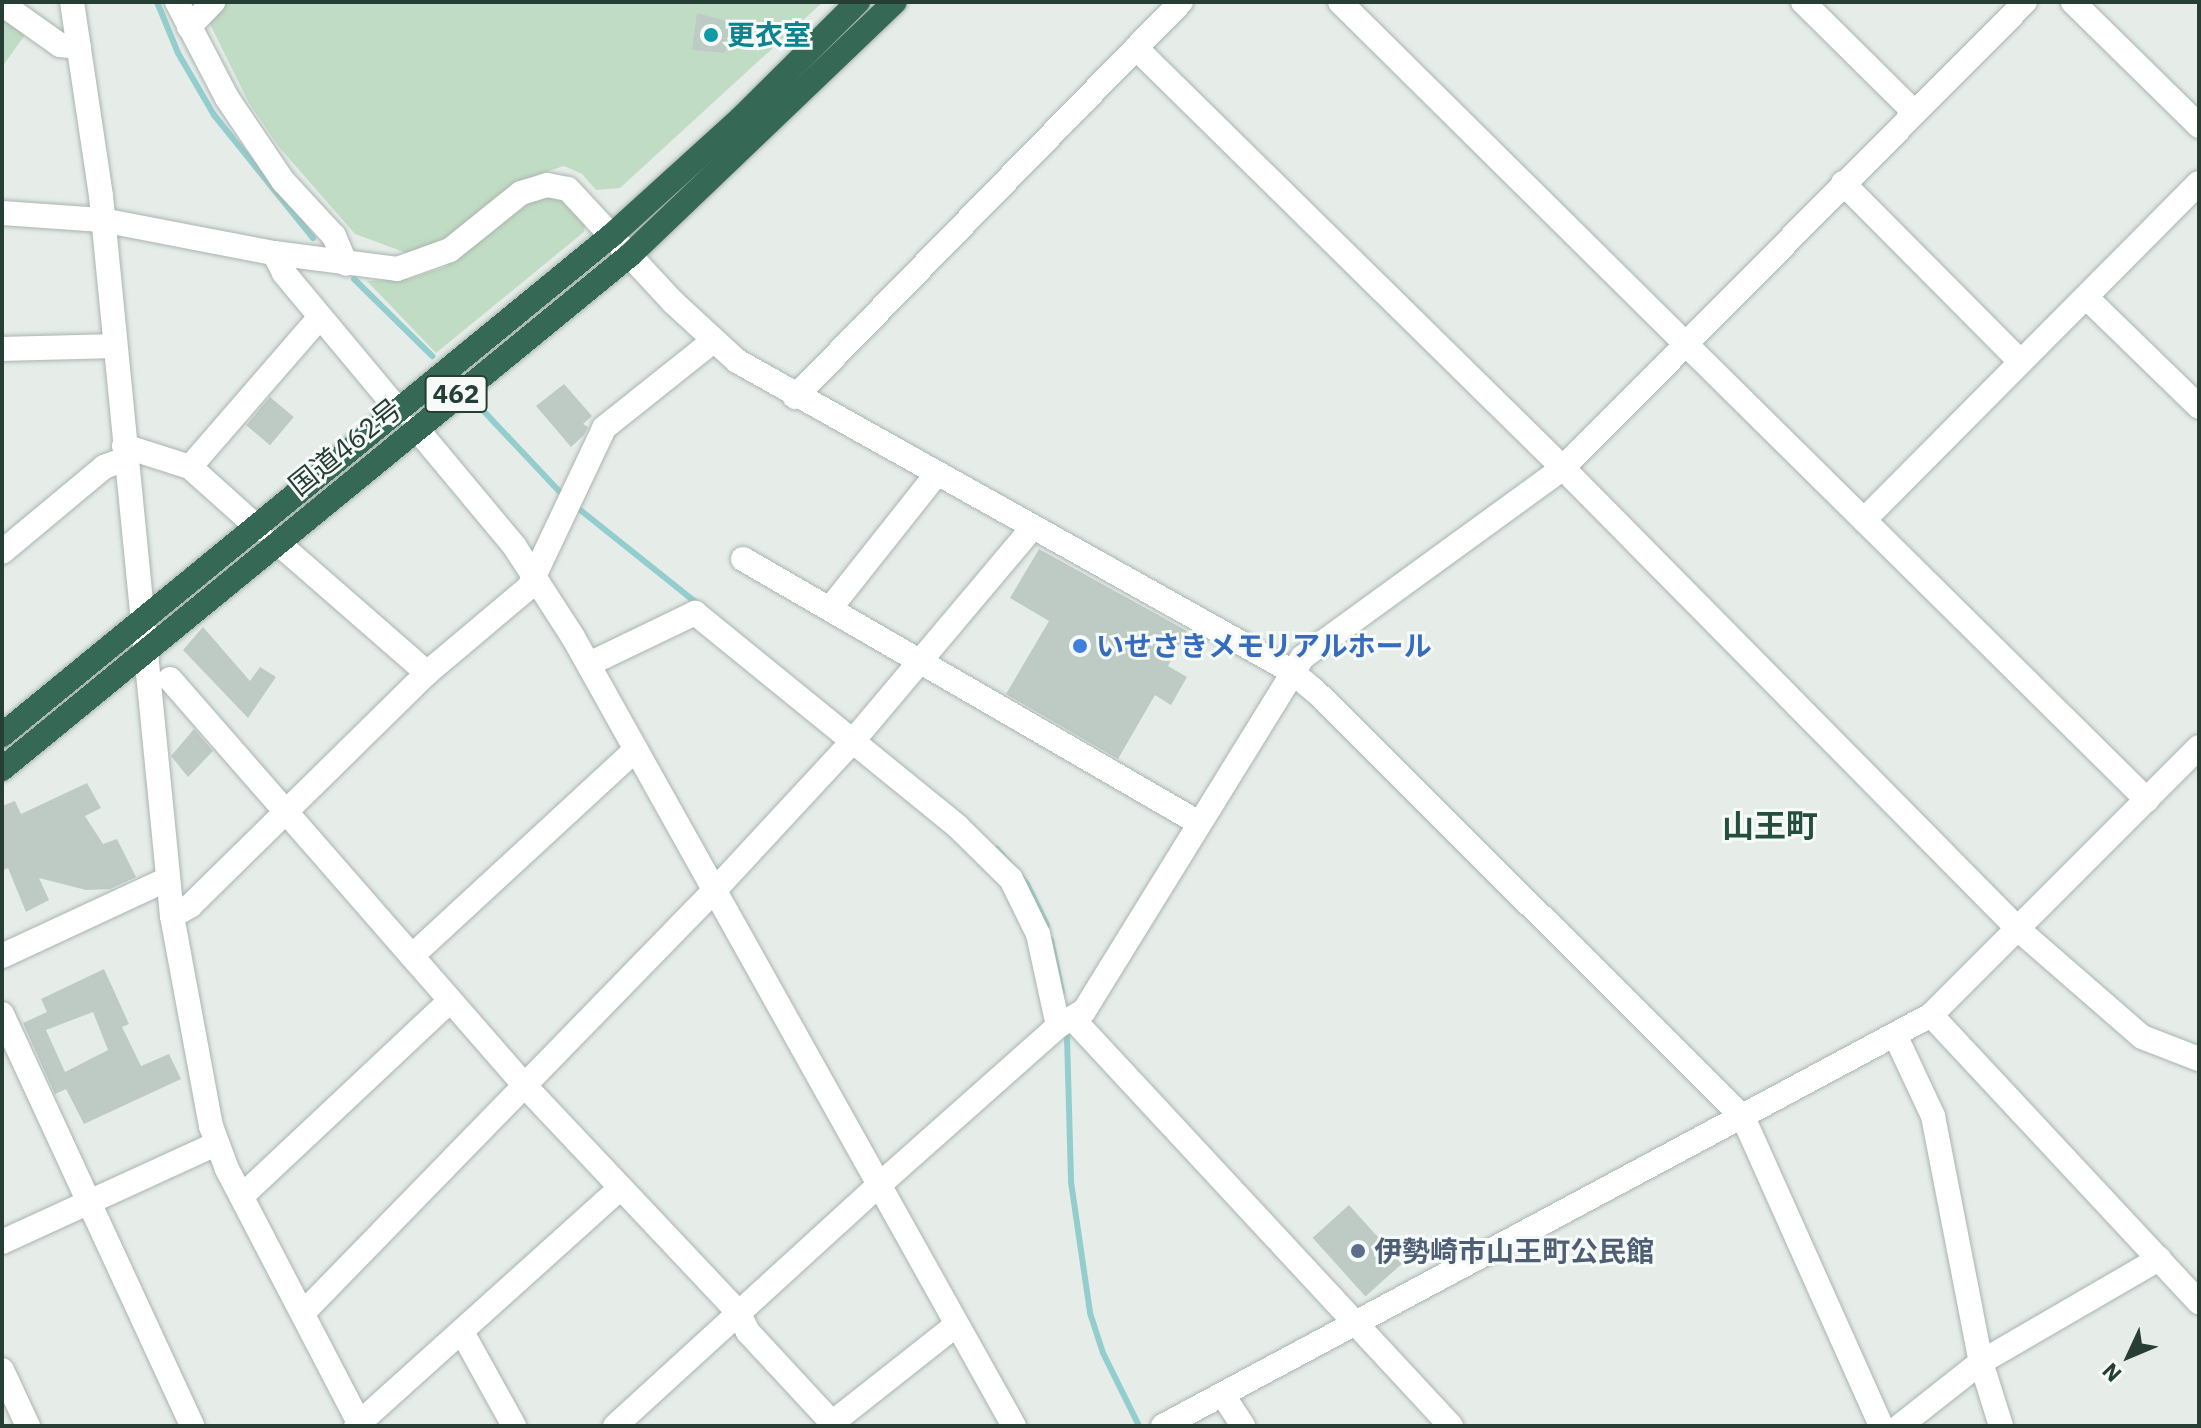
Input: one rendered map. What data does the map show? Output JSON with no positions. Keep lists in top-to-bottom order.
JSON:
{
  "streets": {
    "highway": ["462", "国道462号"]
  },
  "districts": ["山王町"],
  "places": ["更衣室", "いせさきメモリアルホール", "伊勢崎市山王町公民館"],
  "north": "bottom left"
}
